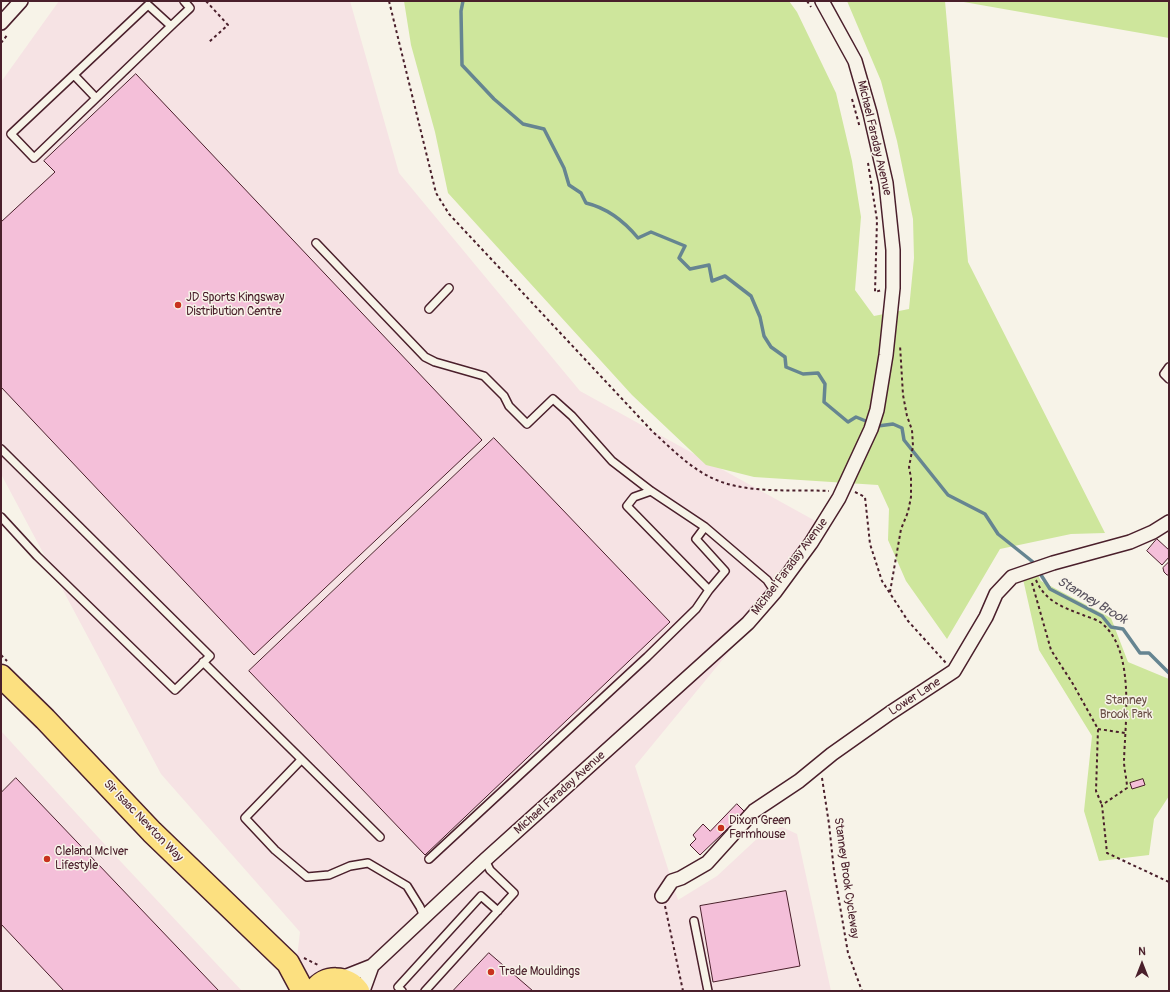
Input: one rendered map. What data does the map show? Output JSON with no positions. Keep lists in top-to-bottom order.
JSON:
{
  "streets": {
    "highway": ["Sir Isaac Newton Way"],
    "street": ["Michael Faraday Avenue", "Lower Lane"],
    "path": ["Stanney Brook Cycleway"]
  },
  "crossings": [
    ["Lower Lane", "Stanney Brook Cycleway"]
  ],
  "water": ["Stanney Brook"],
  "parks": ["Stanney Brook Park"],
  "places": [
    "JD Sports Kingsway Distribution Centre",
    "Dixon Green Farmhouse",
    "Cleland McIver Lifestyle",
    "Trade Mouldings"
  ],
  "north": "top"
}
